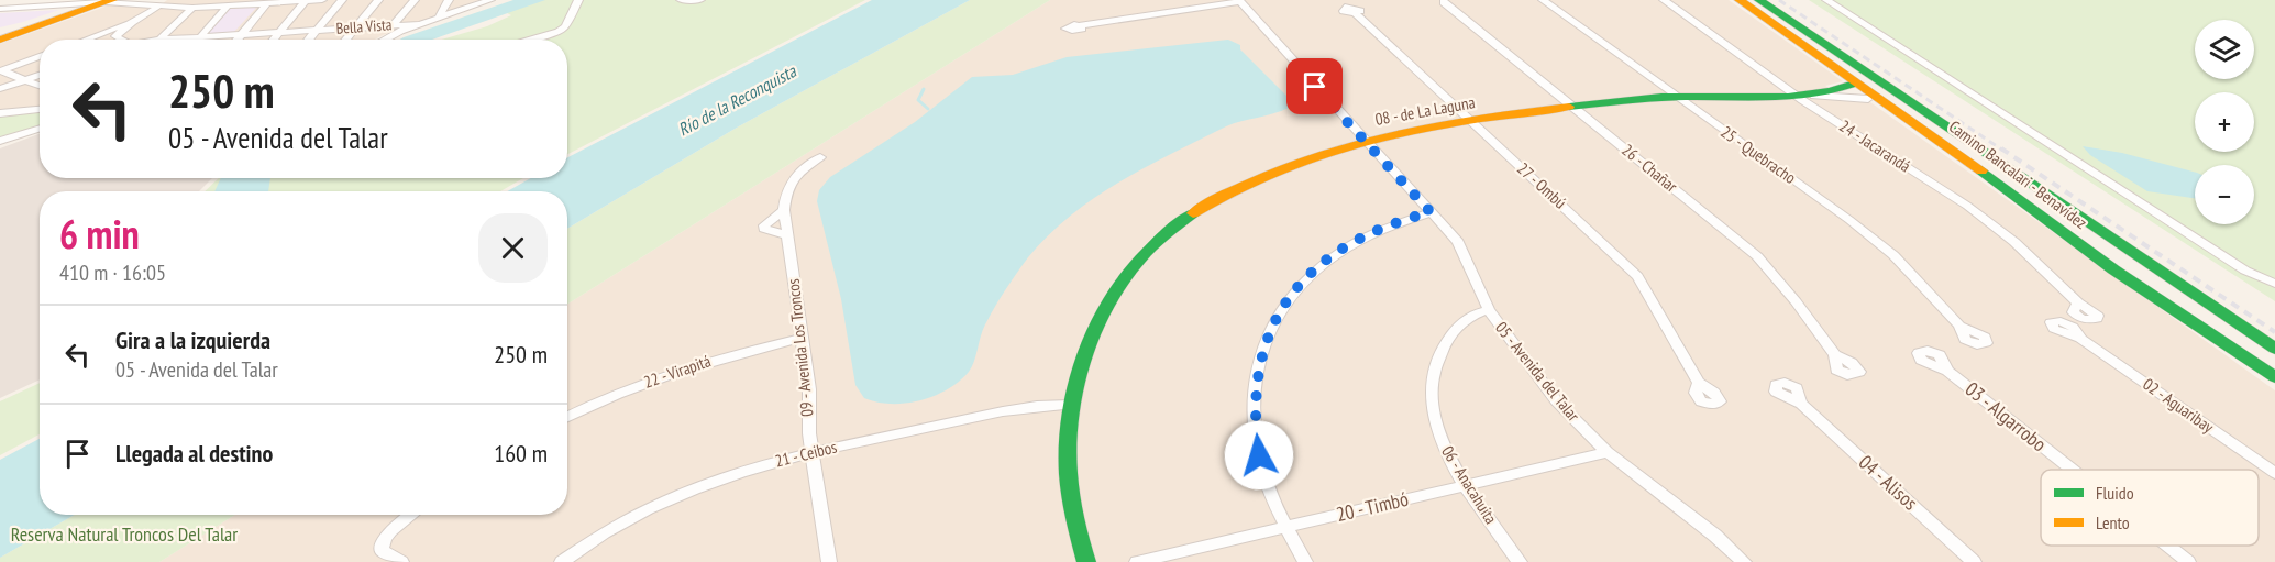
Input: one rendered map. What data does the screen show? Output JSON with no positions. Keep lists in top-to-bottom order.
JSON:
{
  "streets": {
    "main road": ["08 - de La Laguna", "Camino Bancalari - Benavídez"],
    "street": [
      "Bella Vista",
      "24 - Jacarandá",
      "25 - Quebracho",
      "26 - Chañar",
      "27 - Ombú",
      "09 - Avenida Los Troncos",
      "22 - Virapitá",
      "05 - Avenida del Talar",
      "02 - Aguaribay",
      "03 - Algarrobo",
      "21 - Ceibos",
      "04 - Alisos",
      "06 - Anacahuita",
      "20 - Timbó"
    ]
  },
  "crossings": [
    ["08 - de La Laguna", "24 - Jacarandá"],
    ["08 - de La Laguna", "25 - Quebracho"],
    ["08 - de La Laguna", "26 - Chañar"],
    ["08 - de La Laguna", "27 - Ombú"],
    ["08 - de La Laguna", "05 - Avenida del Talar"],
    ["08 - de La Laguna", "21 - Ceibos"],
    ["09 - Avenida Los Troncos", "22 - Virapitá"],
    ["09 - Avenida Los Troncos", "21 - Ceibos"],
    ["05 - Avenida del Talar", "06 - Anacahuita"],
    ["05 - Avenida del Talar", "20 - Timbó"],
    ["06 - Anacahuita", "20 - Timbó"]
  ],
  "water": ["Río de la Reconquista"],
  "parks": ["Reserva Natural Troncos Del Talar"],
  "legend": ["Fluido", "Lento"],
  "page": {
    "map_buttons": ["+", "−"],
    "turn": ["250 m", "05 - Avenida del Talar"],
    "heading": ["6 min", "410 m · 16:05"],
    "list": [
      {
        "name": "Gira a la izquierda",
        "note": "05 - Avenida del Talar",
        "value": "250 m"
      },
      {
        "name": "Llegada al destino",
        "value": "160 m"
      }
    ]
  }
}
